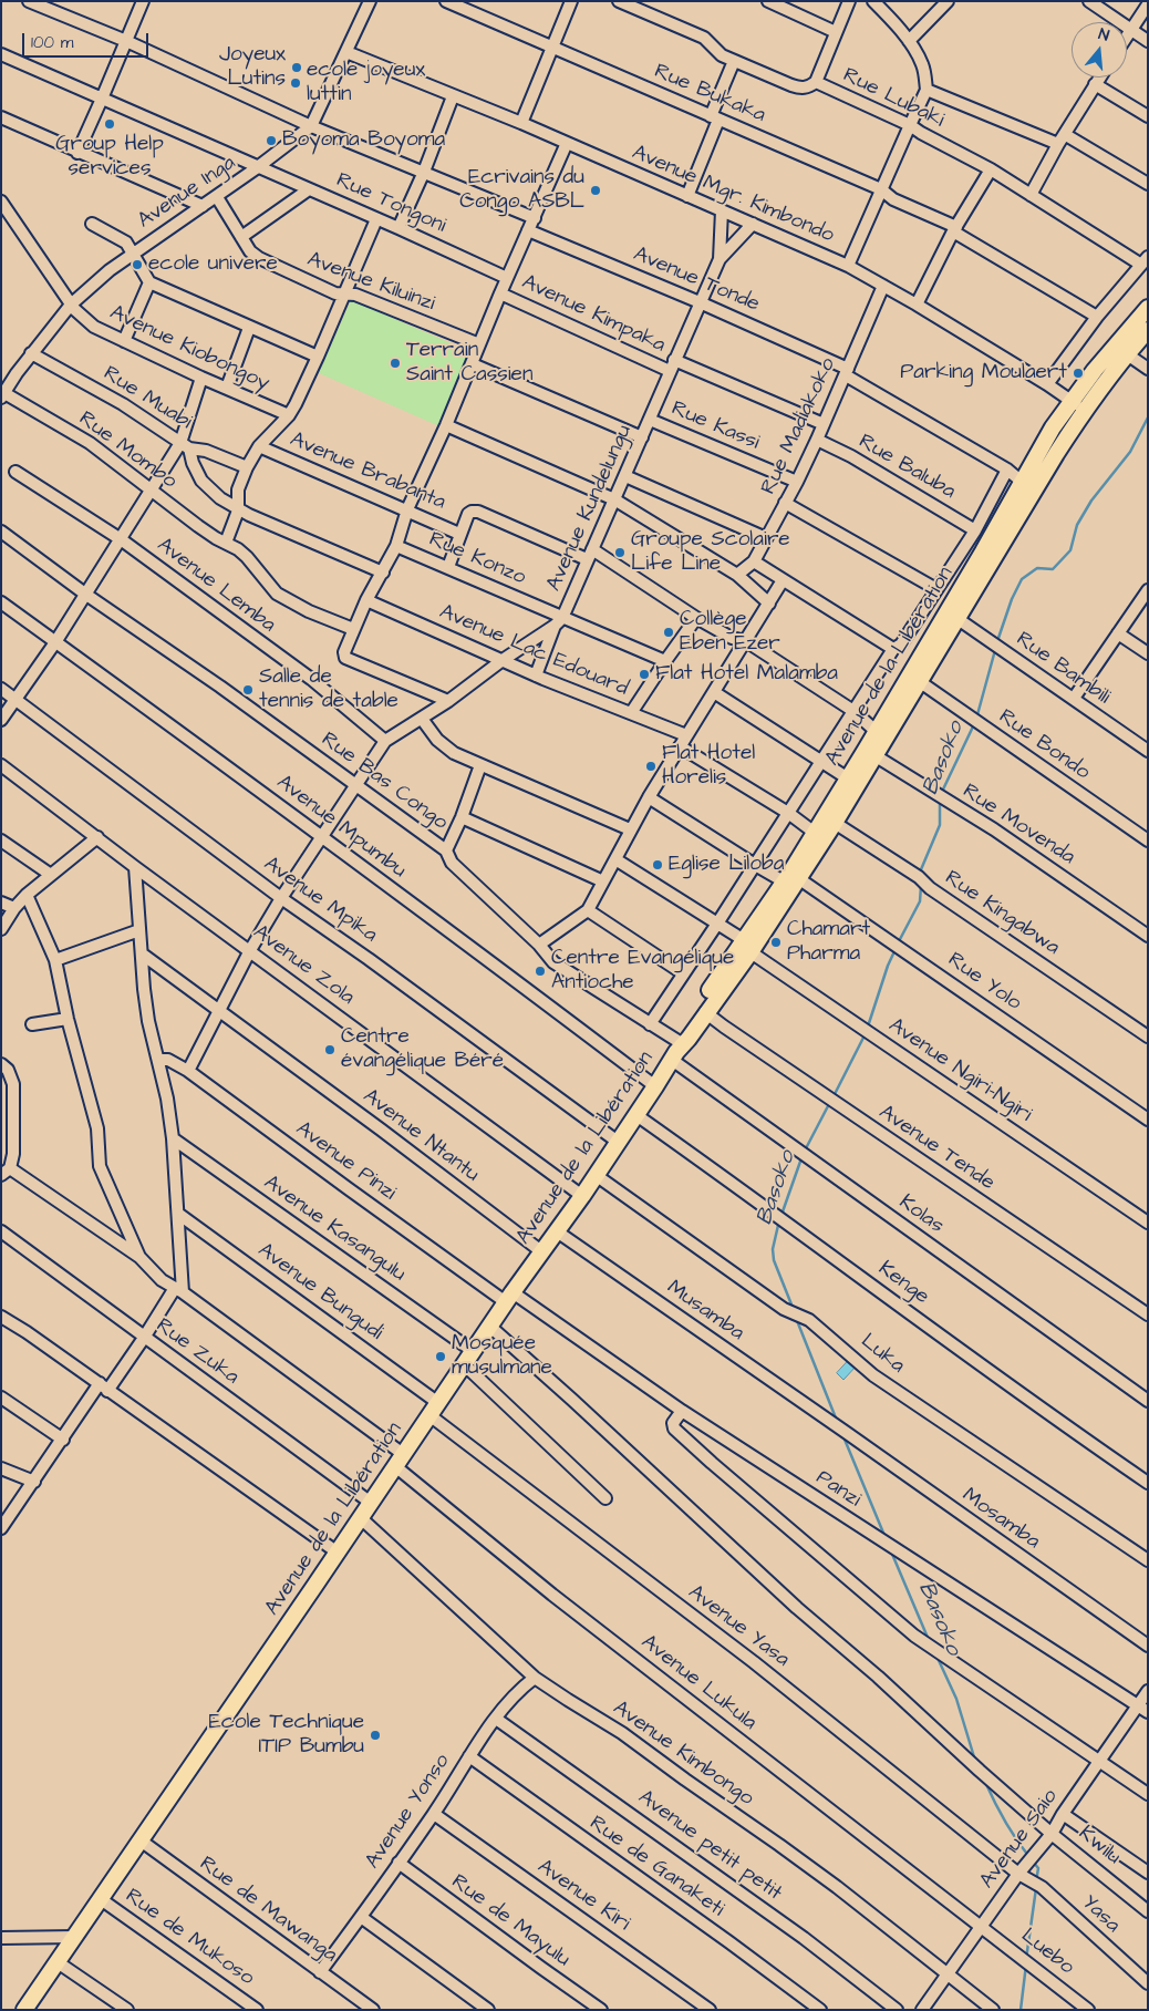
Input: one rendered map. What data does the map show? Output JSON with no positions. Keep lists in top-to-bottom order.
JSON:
{
  "streets": {
    "highway": ["Avenue de la Libération"],
    "street": [
      "Rue Bukaka",
      "Rue Lubaki",
      "Avenue Inga",
      "Avenue Mgr. Kimbondo",
      "Rue Tongoni",
      "Avenue Tonde",
      "Avenue Kiluinzi",
      "Avenue Kimpaka",
      "Avenue Kiobongoy",
      "Rue Muabi",
      "Rue Kassi",
      "Rue Madiakoko",
      "Rue Mombo",
      "Rue Baluba",
      "Avenue Brabanta",
      "Avenue Kundelungu",
      "Rue Konzo",
      "Avenue Lemba",
      "Avenue Lac Edouard",
      "Rue Bambili",
      "Rue Bondo",
      "Rue Bas Congo",
      "Rue Movenda",
      "Avenue Mpumbu",
      "Avenue Mpika",
      "Rue Kingabwa",
      "Avenue Zola",
      "Rue Yolo",
      "Avenue Ngiri-Ngiri",
      "Avenue Ntantu",
      "Avenue Tende",
      "Avenue Pinzi",
      "Kolas",
      "Avenue Kasangulu",
      "Kenge",
      "Avenue Bungudi",
      "Musamba",
      "Rue Zuka",
      "Luka",
      "Panzi",
      "Mosamba",
      "Avenue Yasa",
      "Avenue Lukula",
      "Avenue Kimbongo",
      "Avenue Yonso",
      "Avenue Saio",
      "Avenue petit petit",
      "Kwilu",
      "Rue de Ganaketi",
      "Avenue Kiri",
      "Rue de Mawanga",
      "Yasa",
      "Rue de Mayulu",
      "Rue de Mukoso",
      "Luebo"
    ]
  },
  "crossings": [
    ["Avenue Inga", "Avenue Mgr. Kimbondo"],
    ["Avenue Inga", "Rue Tongoni"],
    ["Avenue Inga", "Avenue Kiluinzi"],
    ["Avenue Inga", "Avenue Kiobongoy"],
    ["Avenue Inga", "Rue Muabi"],
    ["Avenue Inga", "Rue Mombo"],
    ["Avenue Mgr. Kimbondo", "Rue Madiakoko"],
    ["Avenue Mgr. Kimbondo", "Avenue Kundelungu"],
    ["Avenue Mgr. Kimbondo", "Avenue de la Libération"],
    ["Avenue Tonde", "Rue Madiakoko"],
    ["Avenue Tonde", "Avenue Kundelungu"],
    ["Avenue Tonde", "Avenue de la Libération"],
    ["Avenue Kimpaka", "Avenue Kundelungu"],
    ["Rue Kassi", "Rue Madiakoko"],
    ["Rue Kassi", "Avenue Kundelungu"],
    ["Rue Madiakoko", "Rue Baluba"],
    ["Avenue Kundelungu", "Rue Konzo"],
    ["Avenue Kundelungu", "Avenue Lac Edouard"],
    ["Avenue de la Libération", "Rue Bambili"],
    ["Avenue de la Libération", "Rue Bondo"],
    ["Avenue de la Libération", "Rue Movenda"],
    ["Avenue de la Libération", "Avenue Mpumbu"],
    ["Avenue de la Libération", "Avenue Mpika"],
    ["Avenue de la Libération", "Rue Kingabwa"],
    ["Avenue de la Libération", "Avenue Zola"],
    ["Avenue de la Libération", "Rue Yolo"],
    ["Avenue de la Libération", "Avenue Ngiri-Ngiri"],
    ["Avenue de la Libération", "Avenue Ntantu"],
    ["Avenue de la Libération", "Avenue Tende"],
    ["Avenue de la Libération", "Avenue Pinzi"],
    ["Avenue de la Libération", "Kolas"],
    ["Avenue de la Libération", "Avenue Kasangulu"],
    ["Avenue de la Libération", "Kenge"],
    ["Avenue de la Libération", "Avenue Bungudi"],
    ["Avenue de la Libération", "Musamba"],
    ["Avenue de la Libération", "Rue Zuka"],
    ["Avenue de la Libération", "Luka"],
    ["Avenue de la Libération", "Panzi"],
    ["Avenue de la Libération", "Avenue Yasa"],
    ["Avenue de la Libération", "Avenue Lukula"],
    ["Avenue de la Libération", "Avenue Kimbongo"],
    ["Avenue de la Libération", "Kwilu"],
    ["Avenue de la Libération", "Rue de Mawanga"],
    ["Avenue de la Libération", "Rue de Mukoso"],
    ["Rue Bas Congo", "Kolas"],
    ["Avenue Pinzi", "Panzi"],
    ["Avenue Bungudi", "Avenue Yasa"],
    ["Musamba", "Mosamba"],
    ["Panzi", "Avenue Saio"],
    ["Avenue Yasa", "Avenue Saio"],
    ["Avenue Yasa", "Yasa"],
    ["Avenue Lukula", "Avenue Saio"],
    ["Avenue Lukula", "Luebo"],
    ["Avenue Kimbongo", "Avenue Yonso"],
    ["Avenue Kimbongo", "Avenue Saio"],
    ["Avenue Yonso", "Avenue petit petit"],
    ["Avenue Yonso", "Rue de Ganaketi"],
    ["Avenue Yonso", "Avenue Kiri"],
    ["Avenue Yonso", "Rue de Mawanga"],
    ["Avenue Yonso", "Rue de Mayulu"],
    ["Avenue Saio", "Kwilu"],
    ["Avenue Saio", "Yasa"],
    ["Avenue Saio", "Luebo"]
  ],
  "water": ["Basoko"],
  "places": [
    "Joyeux Lutins",
    "ecole joyeux luttin",
    "Group Help services",
    "Boyoma Boyoma",
    "Ecrivains du Congo ASBL",
    "ecole univere",
    "Terrain Saint Cassien",
    "Parking Moulaert",
    "Groupe Scolaire Life Line",
    "Collège Eben Ezer",
    "Flat Hotel Malamba",
    "Salle de tennis de table",
    "Flat Hotel Horelis",
    "Eglise Liloba",
    "Chamart Pharma",
    "Centre Evangélique Antioche",
    "Centre évangélique Béré",
    "Mosquée musulmane",
    "Ecole Technique ITIP Bumbu"
  ],
  "scale_bar": "100 m",
  "north": "top"
}
